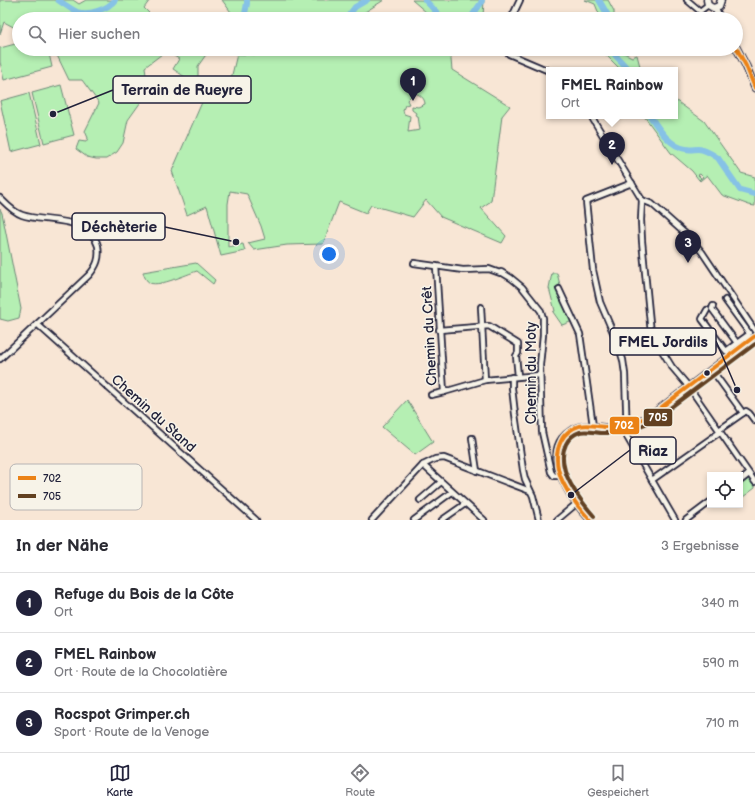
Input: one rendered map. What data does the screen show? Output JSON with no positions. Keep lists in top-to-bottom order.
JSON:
{
  "streets": {
    "street": ["Chemin du Crêt", "Chemin du Moty", "Chemin du Stand"]
  },
  "crossings": [
    ["Chemin du Crêt", "Chemin du Moty"]
  ],
  "places": [
    "Terrain de Rueyre",
    "Déchèterie",
    "FMEL Jordils",
    "Riaz"
  ],
  "lines": ["transit line 702", "transit line 705"],
  "legend": ["702", "705"],
  "page": {
    "search": "Hier suchen",
    "popup": ["FMEL Rainbow", "Ort"],
    "pins": ["1", "2", "3"],
    "heading": ["In der Nähe", "3 Ergebnisse"],
    "list": [
      {
        "mark": "1",
        "name": "Refuge du Bois de la Côte",
        "note": "Ort",
        "value": "340 m"
      },
      {
        "mark": "2",
        "name": "FMEL Rainbow",
        "note": "Ort · Route de la Chocolatière",
        "value": "590 m"
      },
      {
        "mark": "3",
        "name": "Rocspot Grimper.ch",
        "note": "Sport · Route de la Venoge",
        "value": "710 m"
      }
    ],
    "nav": ["Karte", "Route", "Gespeichert"]
  }
}
